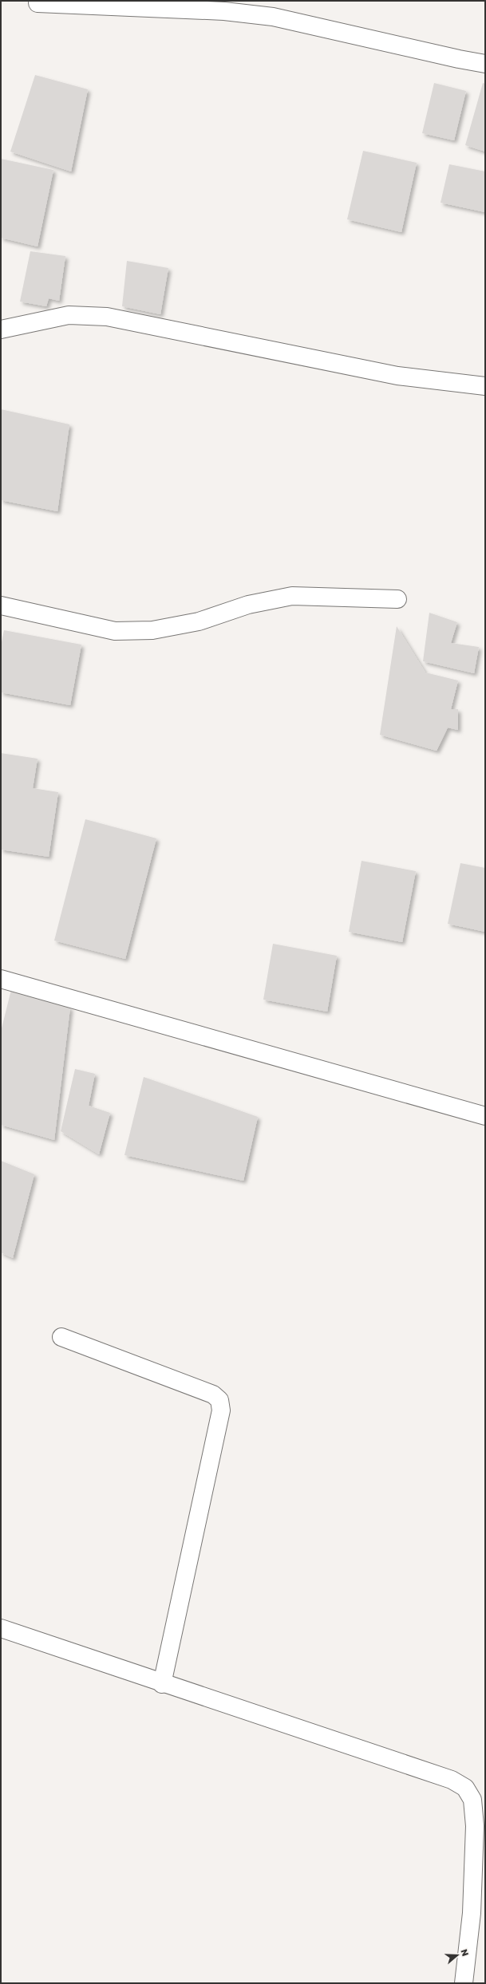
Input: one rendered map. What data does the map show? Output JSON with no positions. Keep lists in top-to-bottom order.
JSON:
{
  "north": "right"
}
